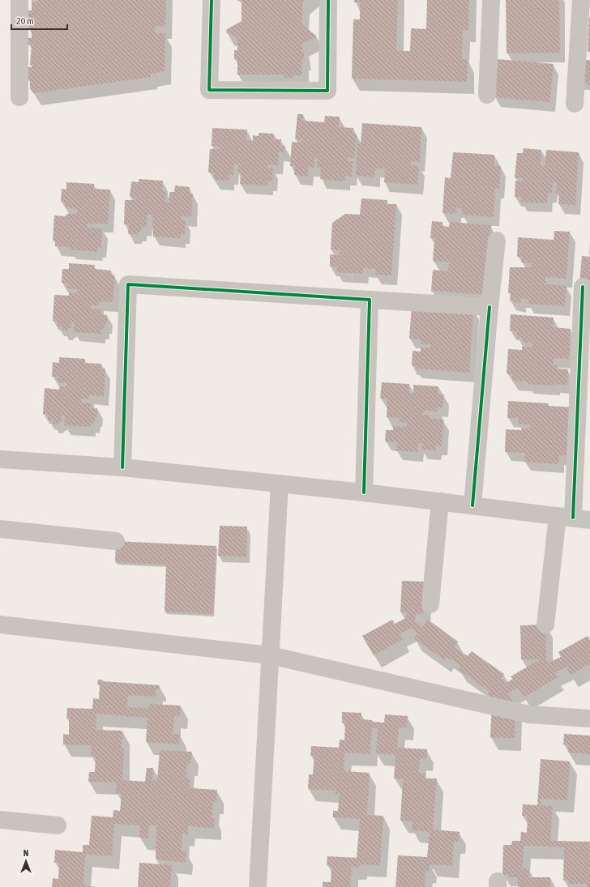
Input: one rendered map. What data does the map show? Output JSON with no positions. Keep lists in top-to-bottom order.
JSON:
{
  "scale_bar": "20 m",
  "north": "top"
}
